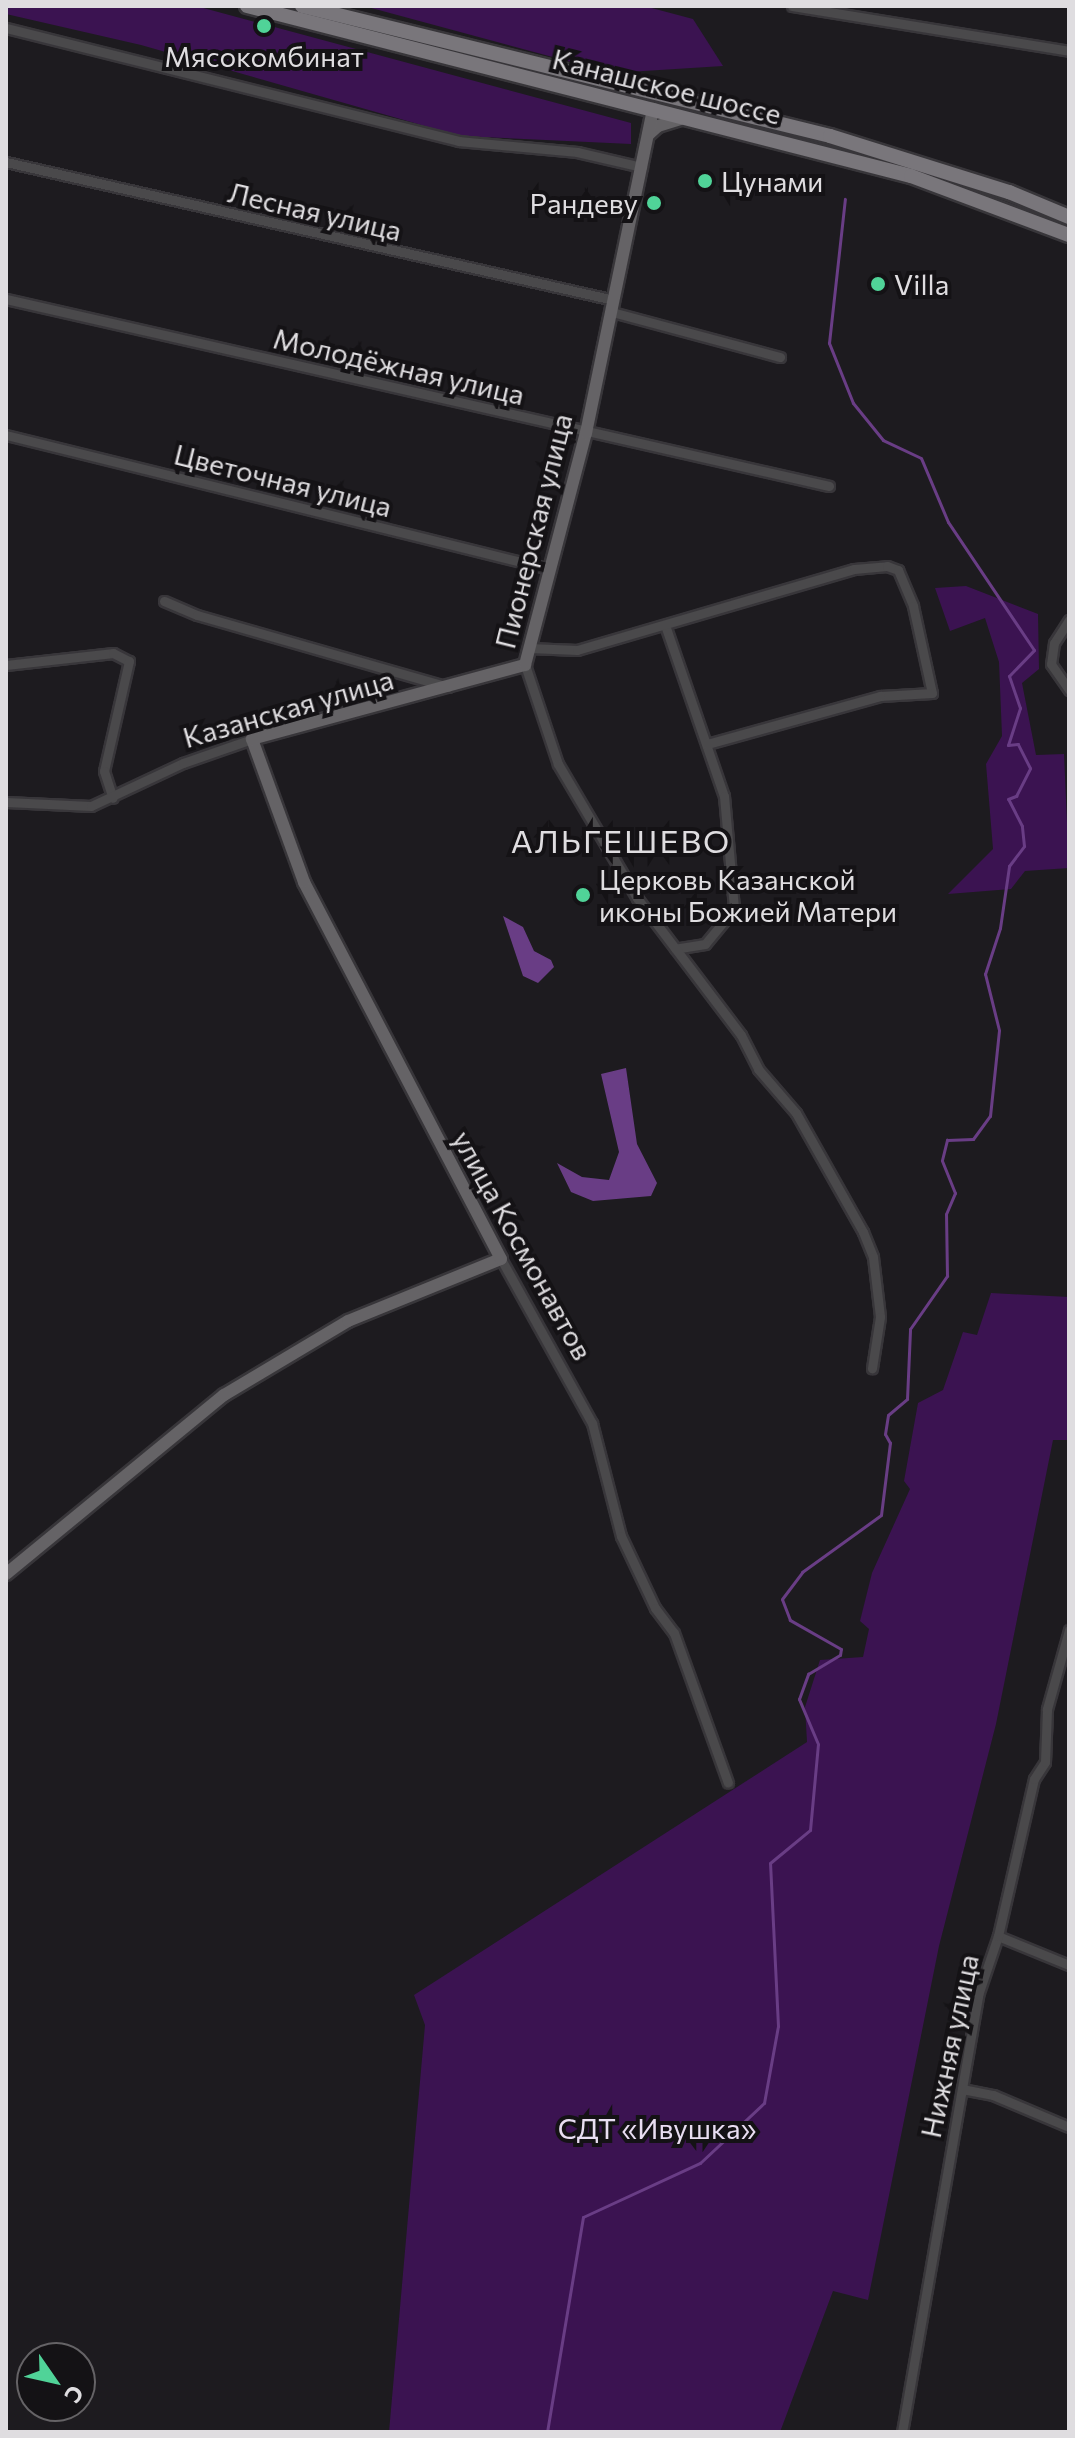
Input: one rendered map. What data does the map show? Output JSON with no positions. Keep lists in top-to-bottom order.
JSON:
{
  "streets": {
    "main road": ["Канашское шоссе", "Пионерская улица"],
    "street": [
      "Лесная улица",
      "Молодёжная улица",
      "Цветочная улица",
      "Казанская улица",
      "улица Космонавтов",
      "Нижняя улица"
    ]
  },
  "crossings": [
    ["Канашское шоссе", "Пионерская улица"],
    ["Лесная улица", "Пионерская улица"],
    ["Молодёжная улица", "Пионерская улица"],
    ["Цветочная улица", "Пионерская улица"],
    ["Пионерская улица", "Казанская улица"],
    ["Казанская улица", "улица Космонавтов"]
  ],
  "districts": ["АЛЬГЕШЕВО"],
  "parks": ["СДТ «Ивушка»"],
  "places": [
    "Мясокомбинат",
    "Цунами",
    "Рандеву",
    "Villa",
    "Церковь Казанской иконы Божией Матери"
  ],
  "north": "bottom right"
}
